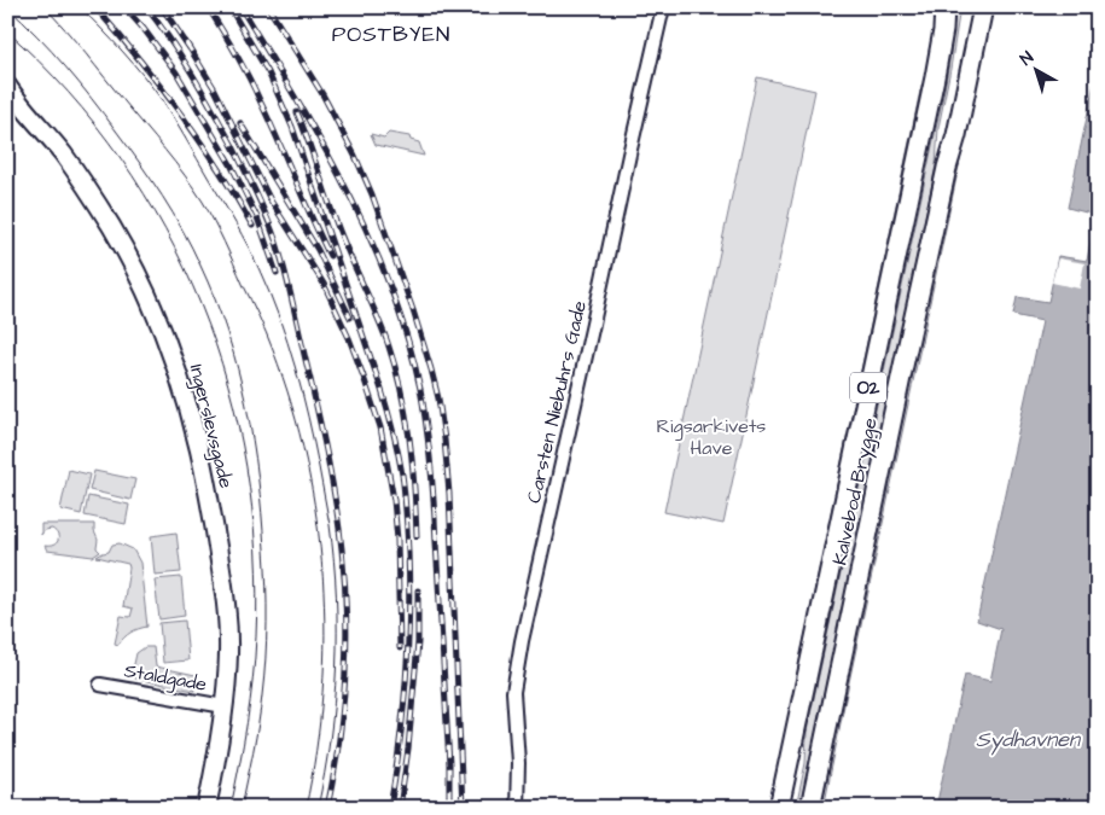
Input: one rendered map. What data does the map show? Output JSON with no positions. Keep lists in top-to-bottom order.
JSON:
{
  "streets": {
    "main road": ["O2", "Kalvebod Brygge"],
    "street": ["Carsten Niebuhrs Gade", "Ingerslevsgade", "Staldgade"]
  },
  "crossings": [
    ["Ingerslevsgade", "Staldgade"]
  ],
  "districts": ["POSTBYEN"],
  "water": ["Sydhavnen"],
  "parks": ["Rigsarkivets Have"],
  "north": "top left"
}
